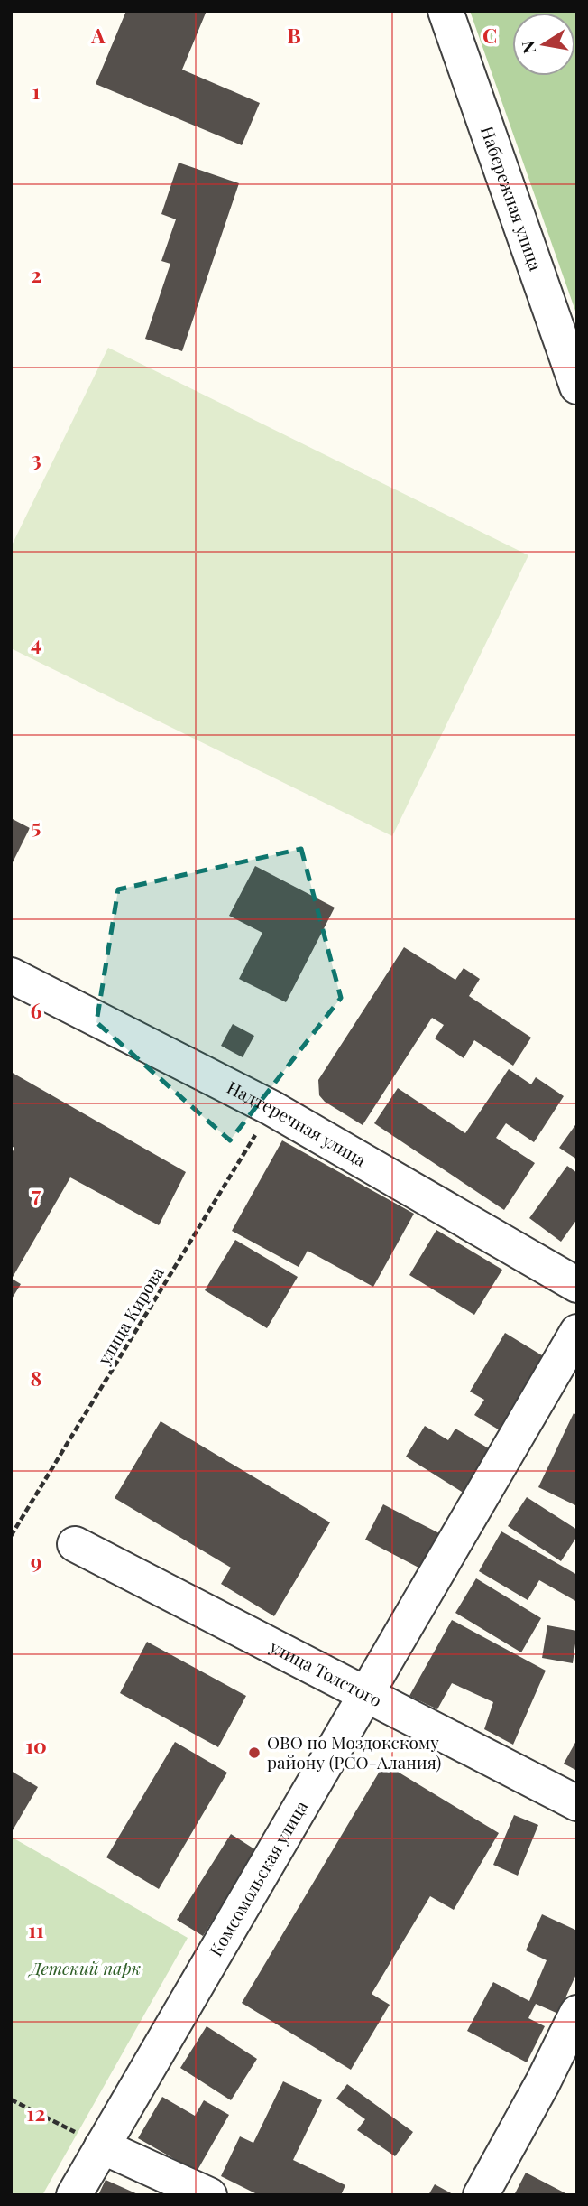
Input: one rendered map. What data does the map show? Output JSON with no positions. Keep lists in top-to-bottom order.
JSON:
{
  "streets": {
    "street": [
      "Набережная улица",
      "Надтеречная улица",
      "улица Толстого",
      "Комсомольская улица"
    ],
    "path": ["улица Кирова"]
  },
  "crossings": [
    ["Надтеречная улица", "улица Кирова"],
    ["улица Толстого", "Комсомольская улица"]
  ],
  "parks": ["Детский парк"],
  "places": ["ОВО по Моздокскому району (РСО-Алания)"],
  "north": "left",
  "grid": {
    "columns": ["A", "B", "C"],
    "rows": [
      "1",
      "2",
      "3",
      "4",
      "5",
      "6",
      "7",
      "8",
      "9",
      "10",
      "11",
      "12"
    ]
  }
}
